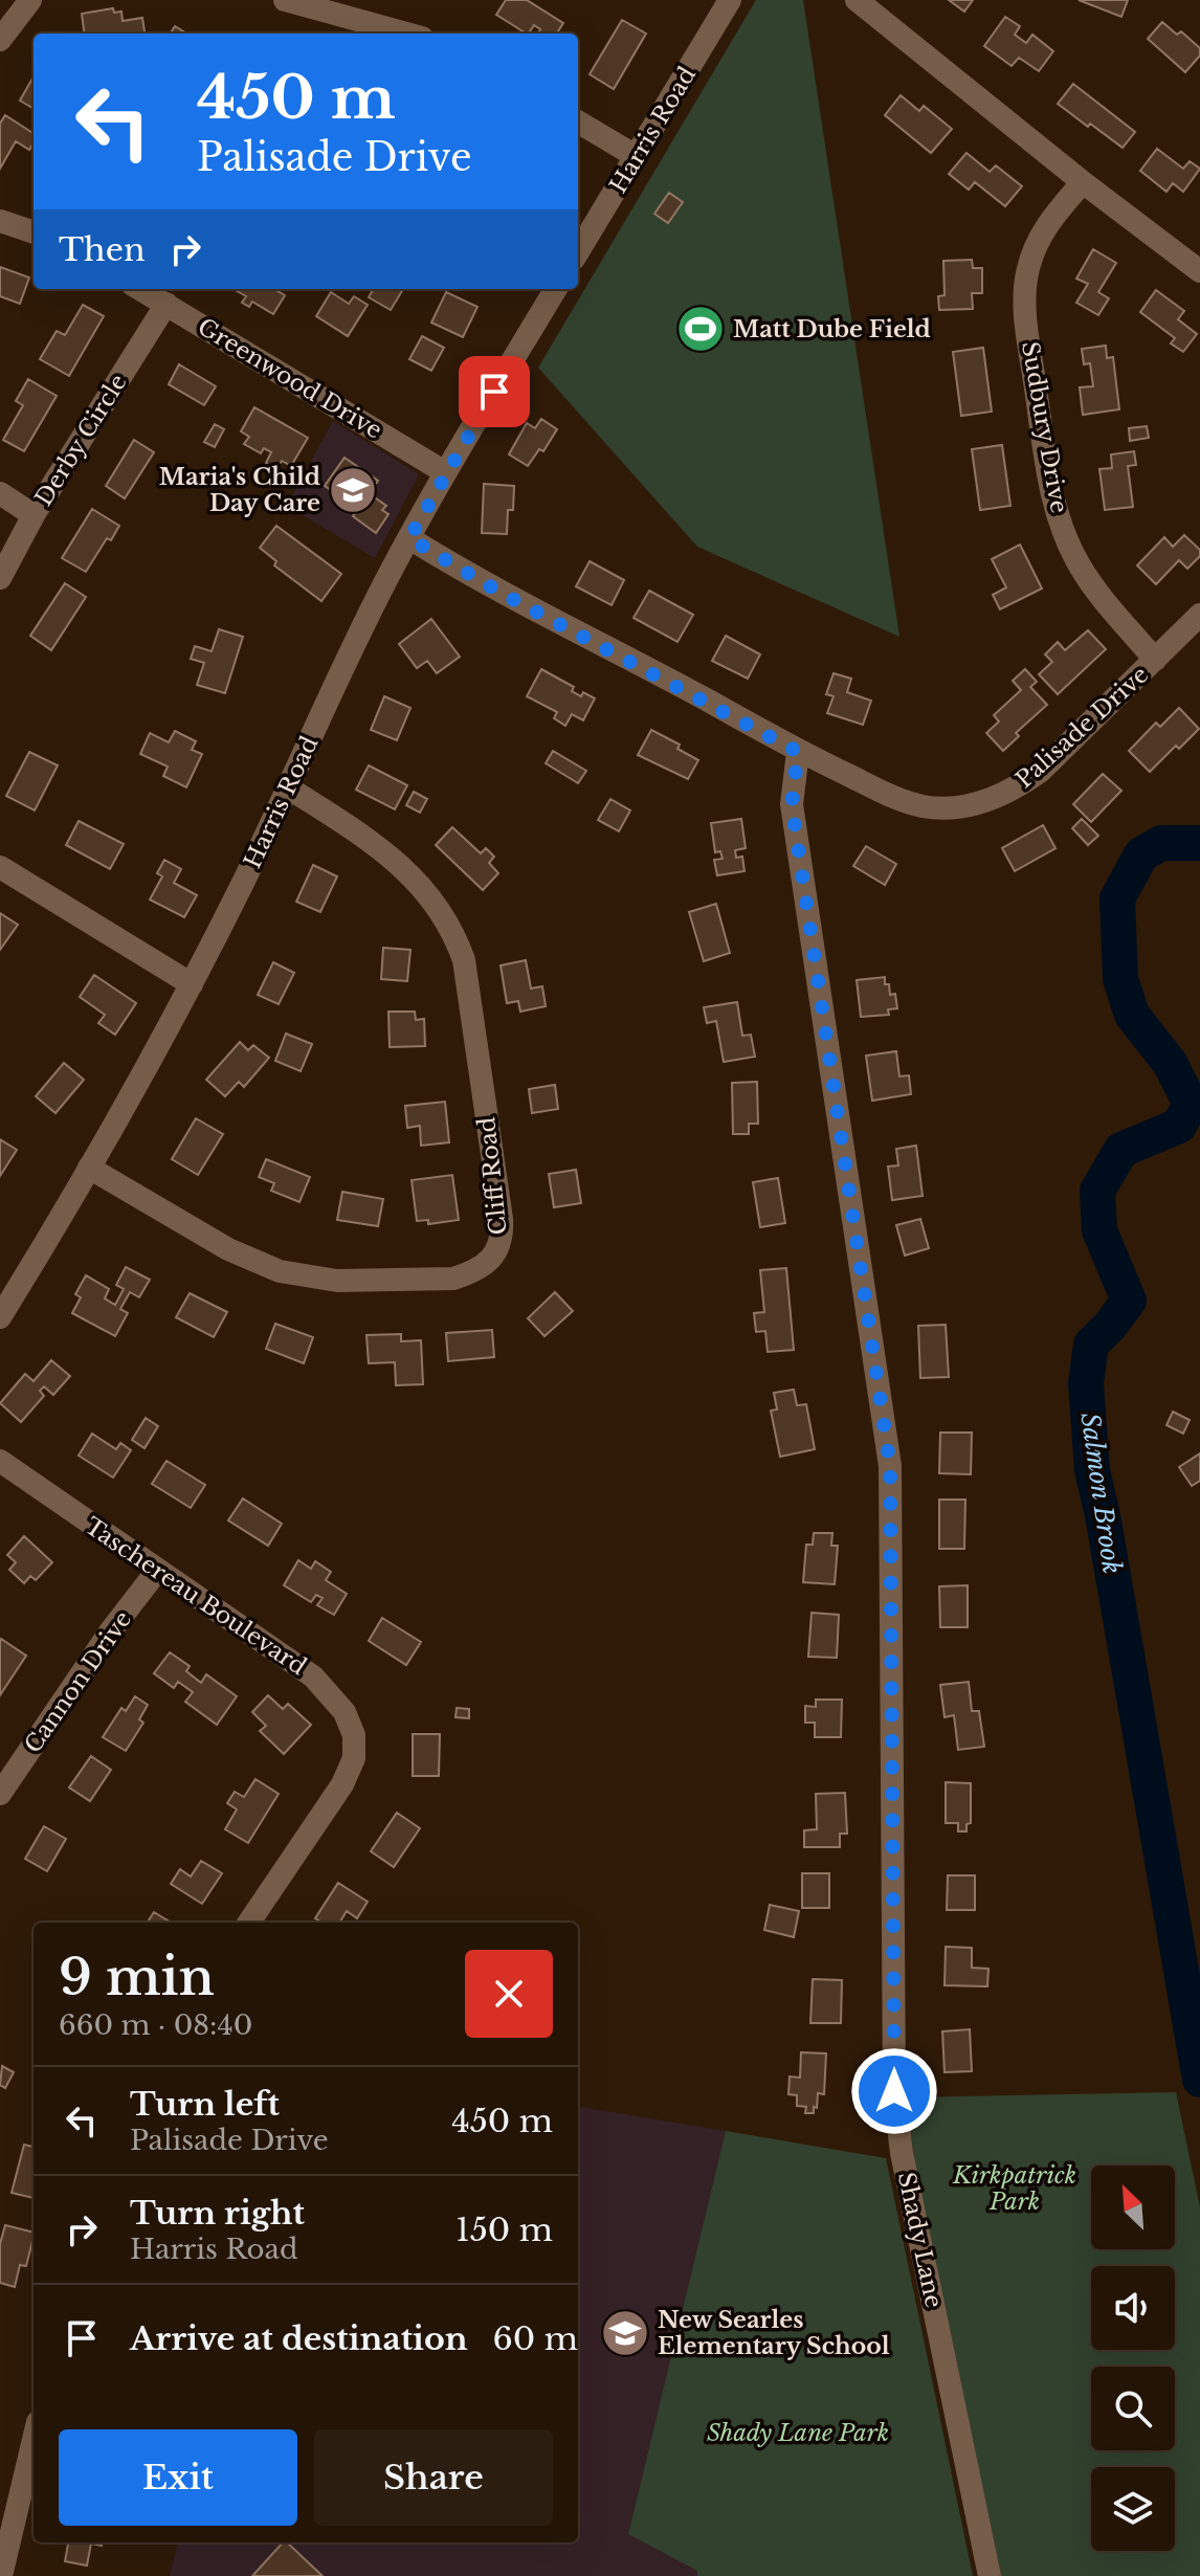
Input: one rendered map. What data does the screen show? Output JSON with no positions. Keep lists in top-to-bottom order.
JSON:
{
  "streets": {
    "street": [
      "Harris Road",
      "Greenwood Drive",
      "Sudbury Drive",
      "Derby Circle",
      "Palisade Drive",
      "Cliff Road",
      "Taschereau Boulevard",
      "Cannon Drive",
      "Shady Lane"
    ]
  },
  "crossings": [
    ["Harris Road", "Greenwood Drive"],
    ["Harris Road", "Palisade Drive"],
    ["Harris Road", "Cliff Road"],
    ["Greenwood Drive", "Derby Circle"],
    ["Sudbury Drive", "Palisade Drive"],
    ["Palisade Drive", "Shady Lane"],
    ["Taschereau Boulevard", "Cannon Drive"]
  ],
  "water": ["Salmon Brook"],
  "parks": ["Kirkpatrick Park", "Shady Lane Park"],
  "places": {
    "sports": ["Matt Dube Field"],
    "school or university": ["Maria's Child Day Care", "New Searles Elementary School"]
  },
  "north": "top left",
  "page": {
    "turn": ["450 m", "Palisade Drive"],
    "then": "Then",
    "heading": ["9 min", "660 m · 08:40"],
    "list": [
      {
        "name": "Turn left",
        "note": "Palisade Drive",
        "value": "450 m"
      },
      {
        "name": "Turn right",
        "note": "Harris Road",
        "value": "150 m"
      },
      {
        "name": "Arrive at destination",
        "value": "60 m"
      }
    ],
    "buttons": ["Exit", "Share"]
  }
}
